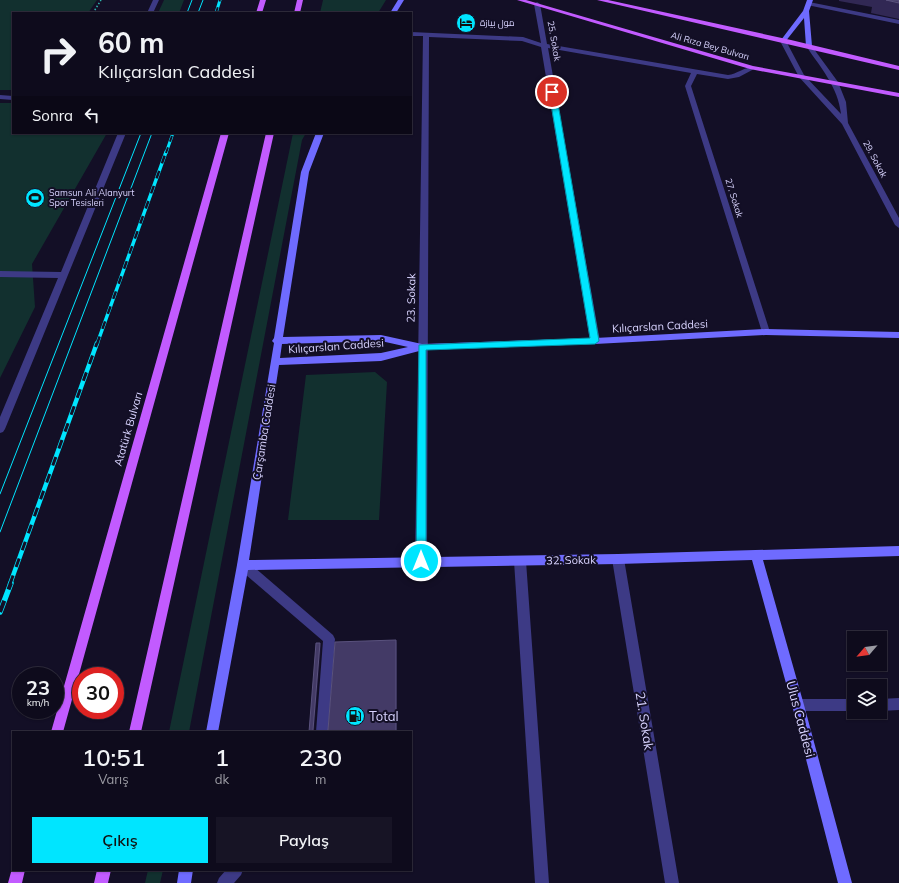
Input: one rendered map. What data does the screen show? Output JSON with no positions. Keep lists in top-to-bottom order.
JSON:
{
  "streets": {
    "main road": ["Ali Rıza Bey Bulvarı", "Atatürk Bulvarı"],
    "street": [
      "25. Sokak",
      "29. Sokak",
      "27. Sokak",
      "23. Sokak",
      "Kılıçarslan Caddesi",
      "Çarşamba Caddesi",
      "32. Sokak",
      "Ulus Caddesi",
      "21. Sokak"
    ]
  },
  "crossings": [
    ["25. Sokak", "Ali Rıza Bey Bulvarı"],
    ["25. Sokak", "Kılıçarslan Caddesi"],
    ["27. Sokak", "Kılıçarslan Caddesi"],
    ["23. Sokak", "Kılıçarslan Caddesi"],
    ["23. Sokak", "32. Sokak"],
    ["Kılıçarslan Caddesi", "Çarşamba Caddesi"],
    ["Çarşamba Caddesi", "32. Sokak"],
    ["32. Sokak", "Ulus Caddesi"],
    ["32. Sokak", "21. Sokak"]
  ],
  "places": {
    "hotel": ["مول بيازة"],
    "sports": ["Samsun Ali Alanyurt Spor Tesisleri"],
    "fuel station": ["Total"]
  },
  "north": "bottom left",
  "page": {
    "turn": ["60 m", "Kılıçarslan Caddesi"],
    "then": "Sonra",
    "speed": "23 km/h",
    "limit": "30",
    "eta": [
      "10:51",
      "Varış",
      "1",
      "dk",
      "230",
      "m"
    ],
    "buttons": ["Çıkış", "Paylaş"]
  }
}
